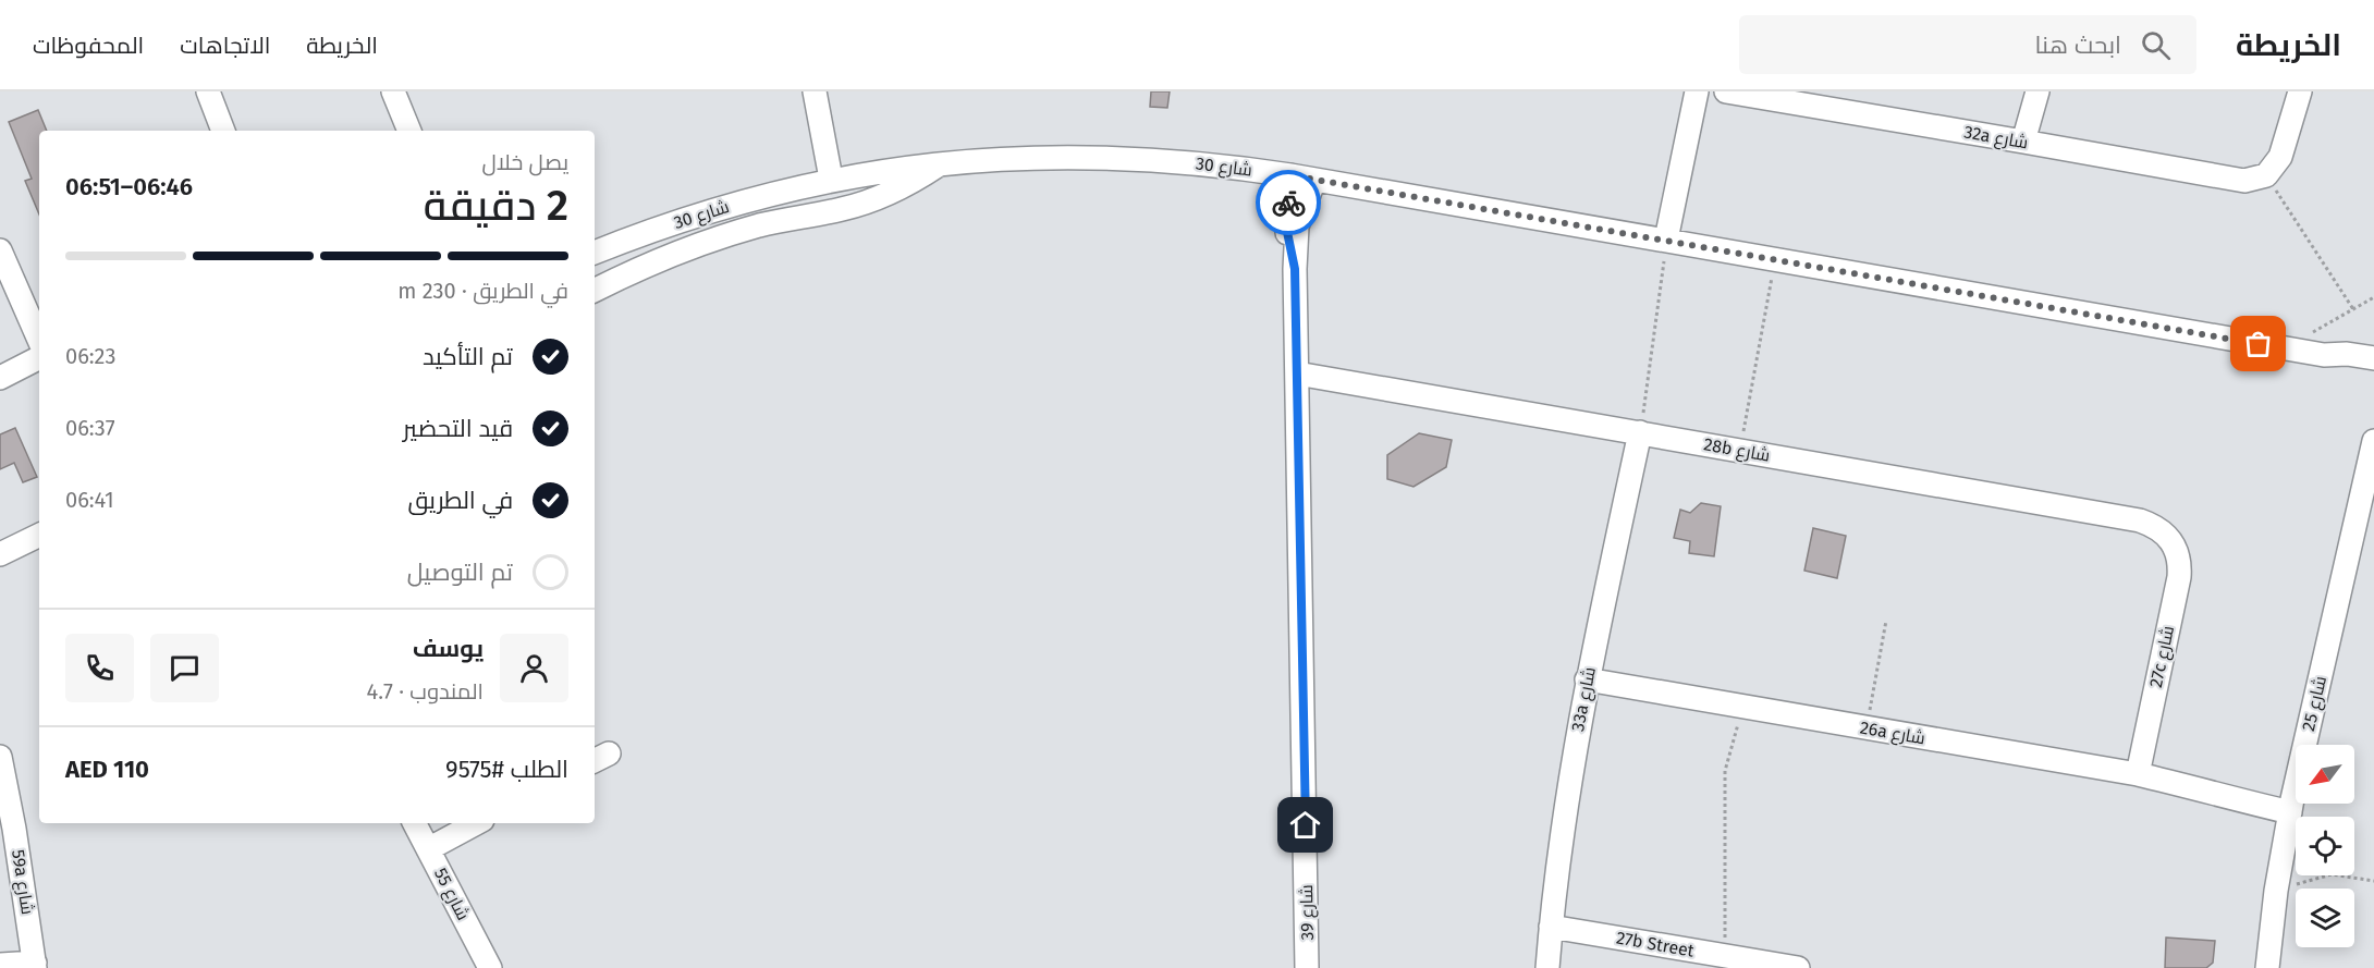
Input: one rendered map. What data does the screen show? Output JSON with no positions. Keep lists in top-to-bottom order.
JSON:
{
  "streets": {
    "street": [
      "32a شارع",
      "شارع 30",
      "28b شارع",
      "27c شارع",
      "33a شارع",
      "شارع 25",
      "26a شارع",
      "59a شارع",
      "شارع 55",
      "شارع 39",
      "27b Street"
    ]
  },
  "crossings": [
    ["شارع 30", "شارع 39"],
    ["28b شارع", "27c شارع"],
    ["28b شارع", "33a شارع"],
    ["28b شارع", "شارع 39"],
    ["27c شارع", "26a شارع"],
    ["33a شارع", "26a شارع"],
    ["33a شارع", "27b Street"],
    ["شارع 25", "26a شارع"]
  ],
  "north": "bottom left",
  "page": {
    "header": "الخريطة",
    "search": "ابحث هنا",
    "nav": ["الخريطة", "الاتجاهات", "المحفوظات"],
    "heading": ["2 دقيقة", "يصل خلال", "06:46–06:51"],
    "panel": [
      "يوسف",
      "المندوب · 4.7",
      "الطلب #9575",
      "AED 110"
    ],
    "bar": "في الطريق · 230 m",
    "list": [
      ["تم التأكيد", "06:23"],
      ["قيد التحضير", "06:37"],
      ["في الطريق", "06:41"],
      "تم التوصيل"
    ]
  }
}
